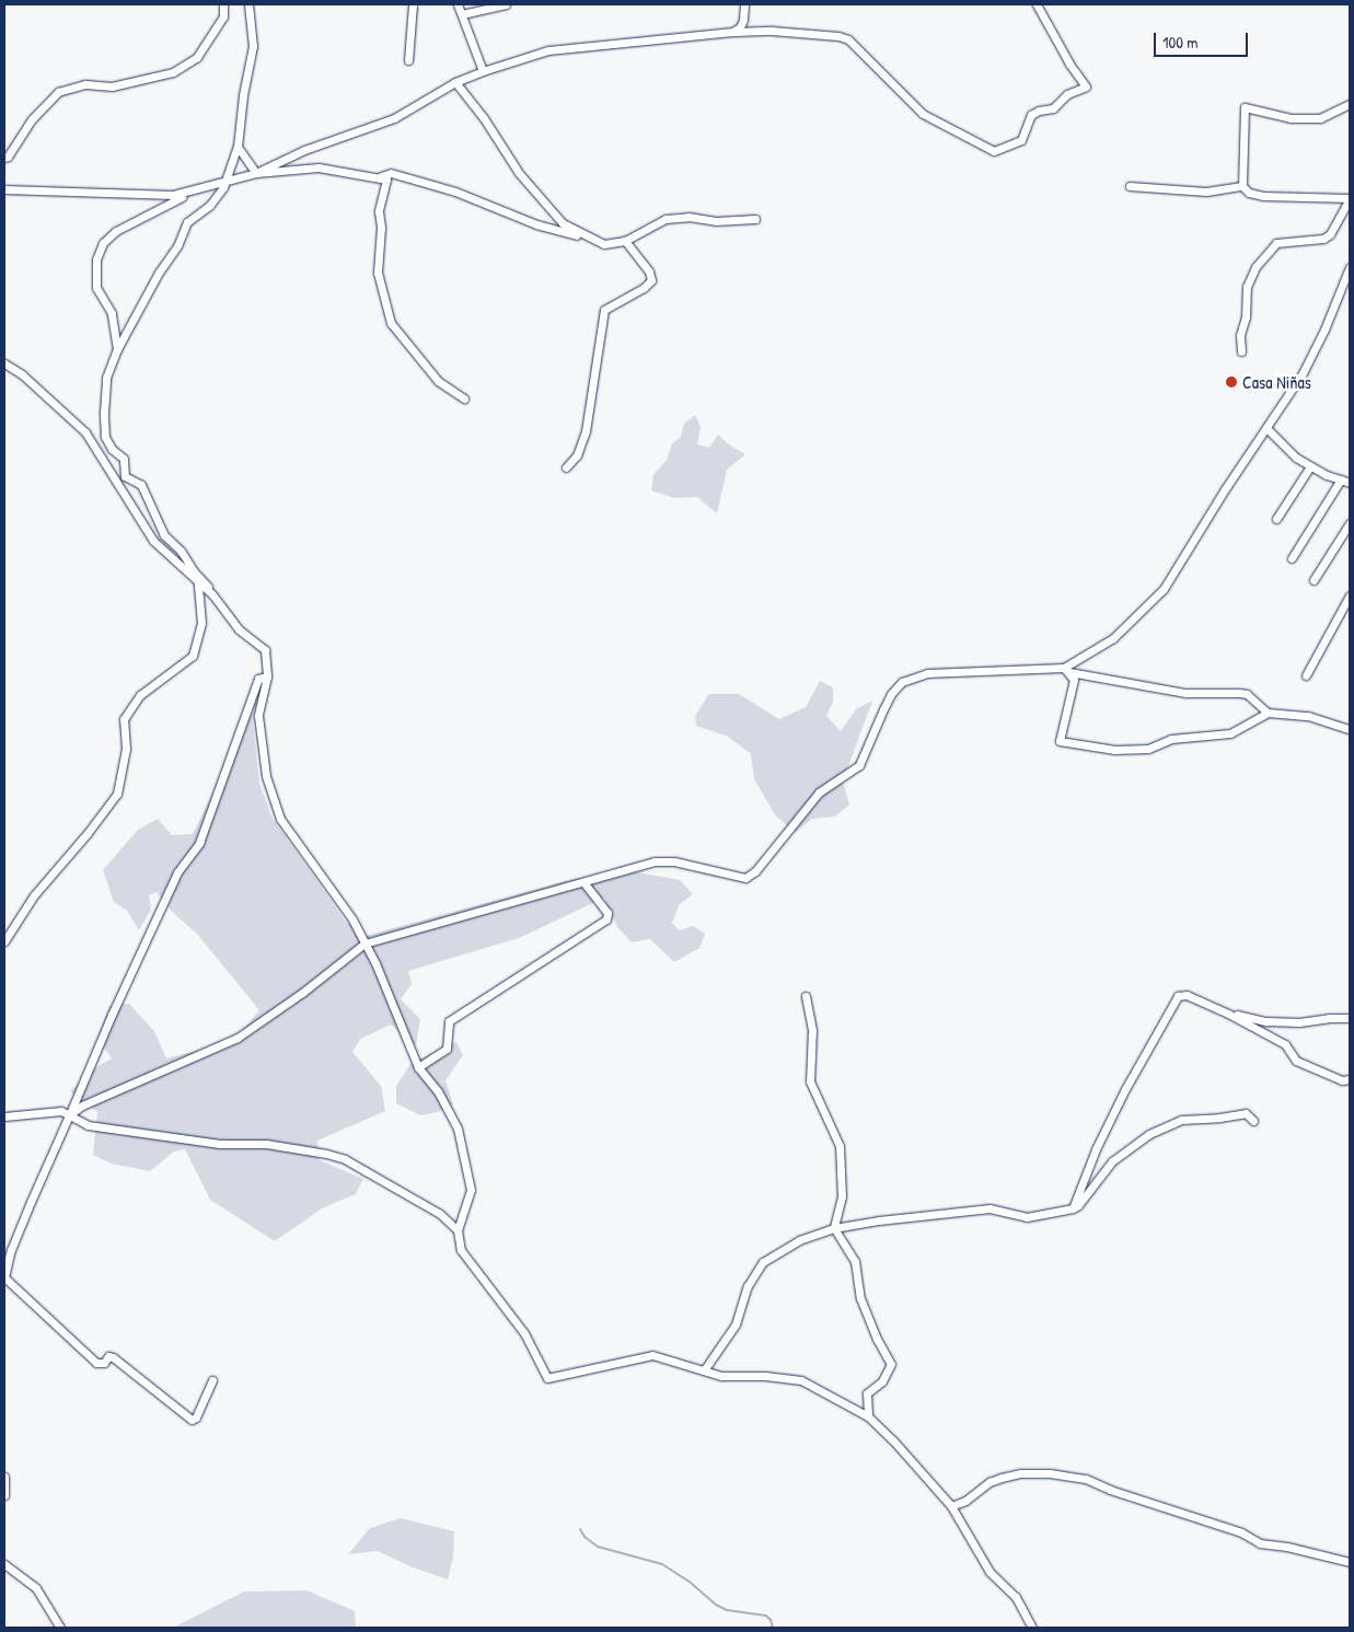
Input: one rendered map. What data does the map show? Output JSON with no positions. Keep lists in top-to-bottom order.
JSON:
{
  "places": ["Casa Niñas"],
  "scale_bar": "100 m"
}
